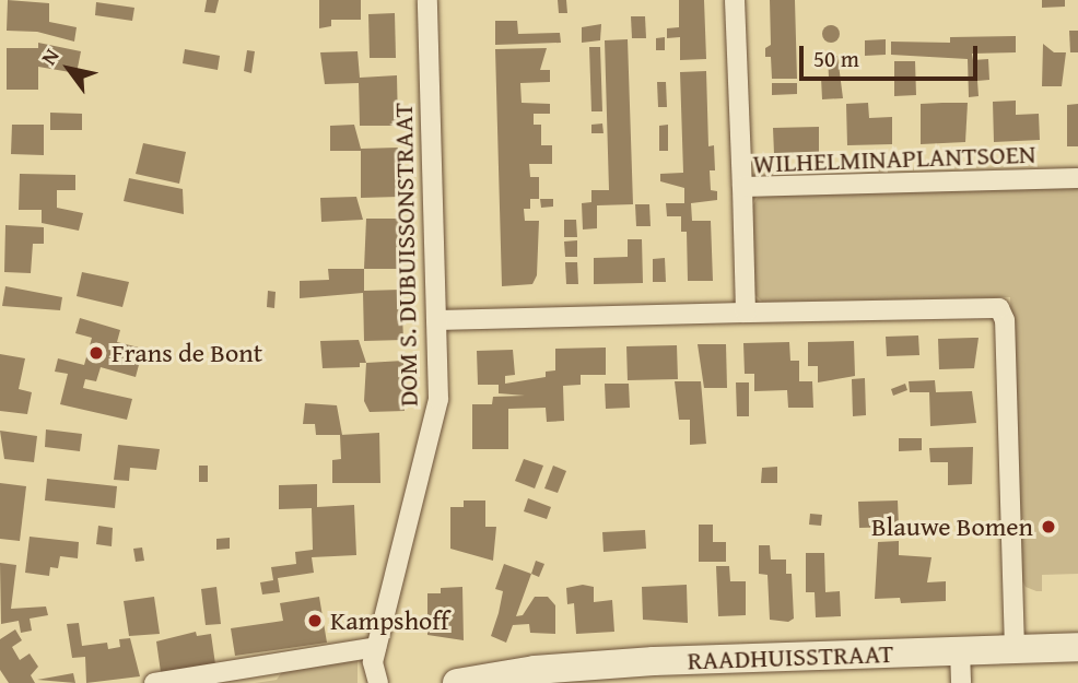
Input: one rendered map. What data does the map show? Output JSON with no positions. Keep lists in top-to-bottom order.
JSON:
{
  "streets": {
    "street": ["WILHELMINAPLANTSOEN", "DOM S. DUBUISSONSTRAAT", "RAADHUISSTRAAT"]
  },
  "places": ["Frans de Bont", "Blauwe Bomen", "Kampshoff"],
  "scale_bar": "50 m",
  "north": "top left"
}
